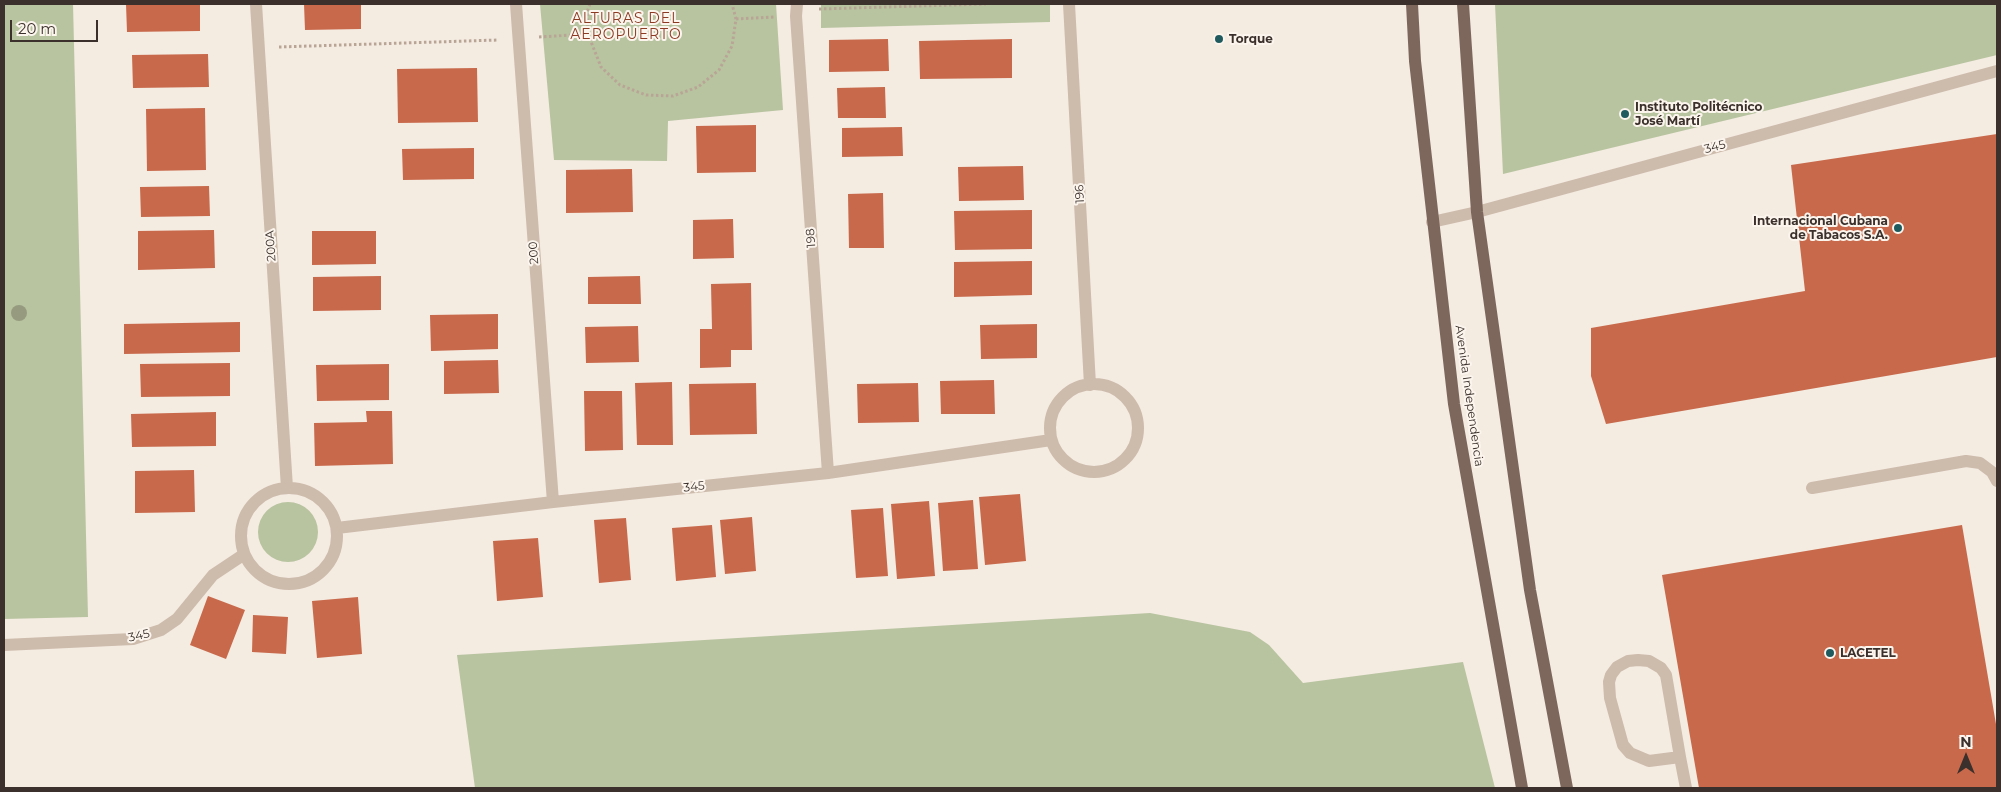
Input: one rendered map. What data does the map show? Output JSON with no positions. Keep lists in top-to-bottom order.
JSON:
{
  "streets": {
    "main road": ["Avenida Independencia"],
    "street": [
      "345",
      "196",
      "198",
      "200A",
      "200"
    ]
  },
  "crossings": [
    ["345", "196"],
    ["345", "198"],
    ["345", "200A"],
    ["345", "200"],
    ["345", "Avenida Independencia"]
  ],
  "districts": ["ALTURAS DEL AEROPUERTO"],
  "places": [
    "Torque",
    "Instituto Politécnico José Martí",
    "Internacional Cubana de Tabacos S.A.",
    "LACETEL"
  ],
  "scale_bar": "20 m",
  "north": "top"
}
